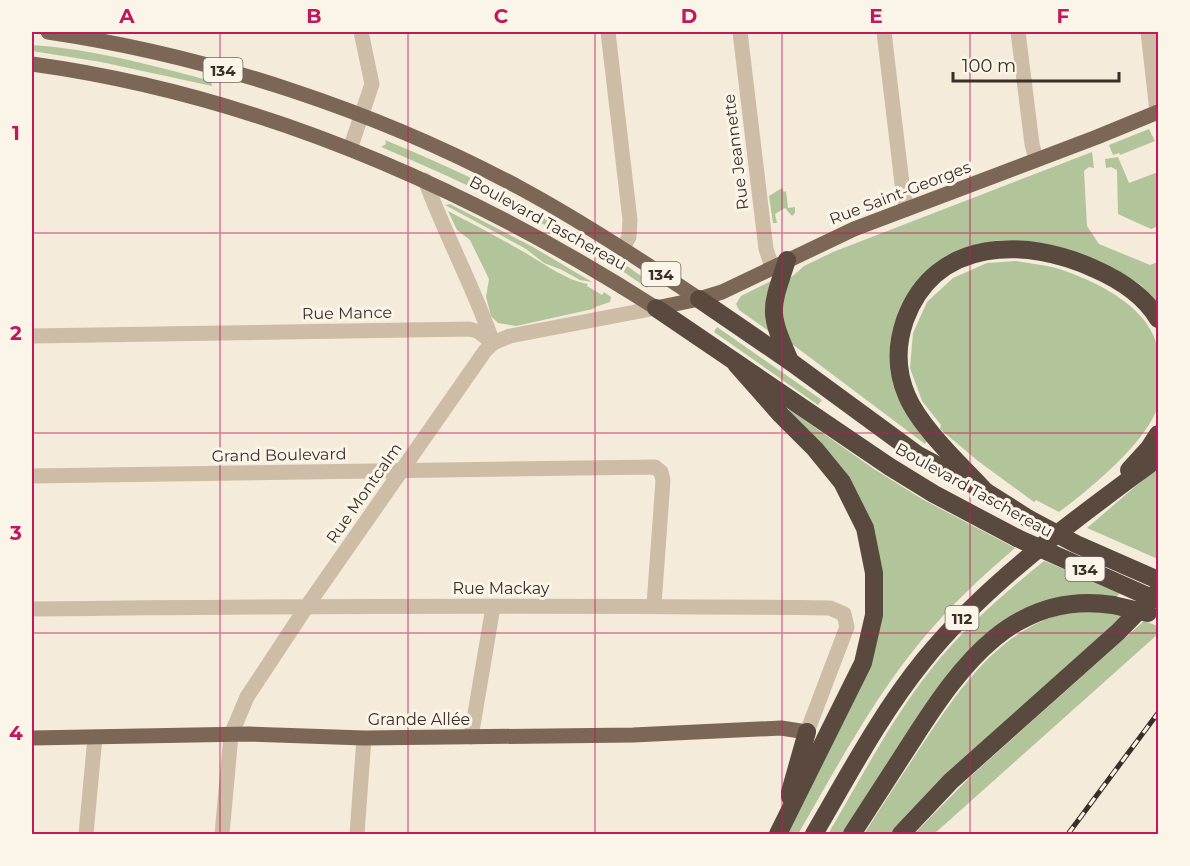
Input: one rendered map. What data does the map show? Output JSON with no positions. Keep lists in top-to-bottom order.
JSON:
{
  "streets": {
    "highway": ["134", "Boulevard Taschereau", "112"],
    "main road": ["Rue Saint-Georges", "Grande Allée"],
    "street": [
      "Rue Jeannette",
      "Rue Mance",
      "Grand Boulevard",
      "Rue Montcalm",
      "Rue Mackay"
    ]
  },
  "crossings": [
    ["Rue Jeannette", "Rue Saint-Georges"],
    ["Rue Saint-Georges", "Boulevard Taschereau"],
    ["Rue Mance", "Rue Montcalm"],
    ["Grand Boulevard", "Rue Montcalm"],
    ["Grand Boulevard", "Rue Mackay"],
    ["Rue Montcalm", "Rue Mackay"],
    ["Rue Montcalm", "Grande Allée"],
    ["Rue Mackay", "Grande Allée"]
  ],
  "scale_bar": "100 m",
  "grid": {
    "columns": [
      "A",
      "B",
      "C",
      "D",
      "E",
      "F"
    ],
    "rows": [
      "1",
      "2",
      "3",
      "4"
    ]
  }
}
